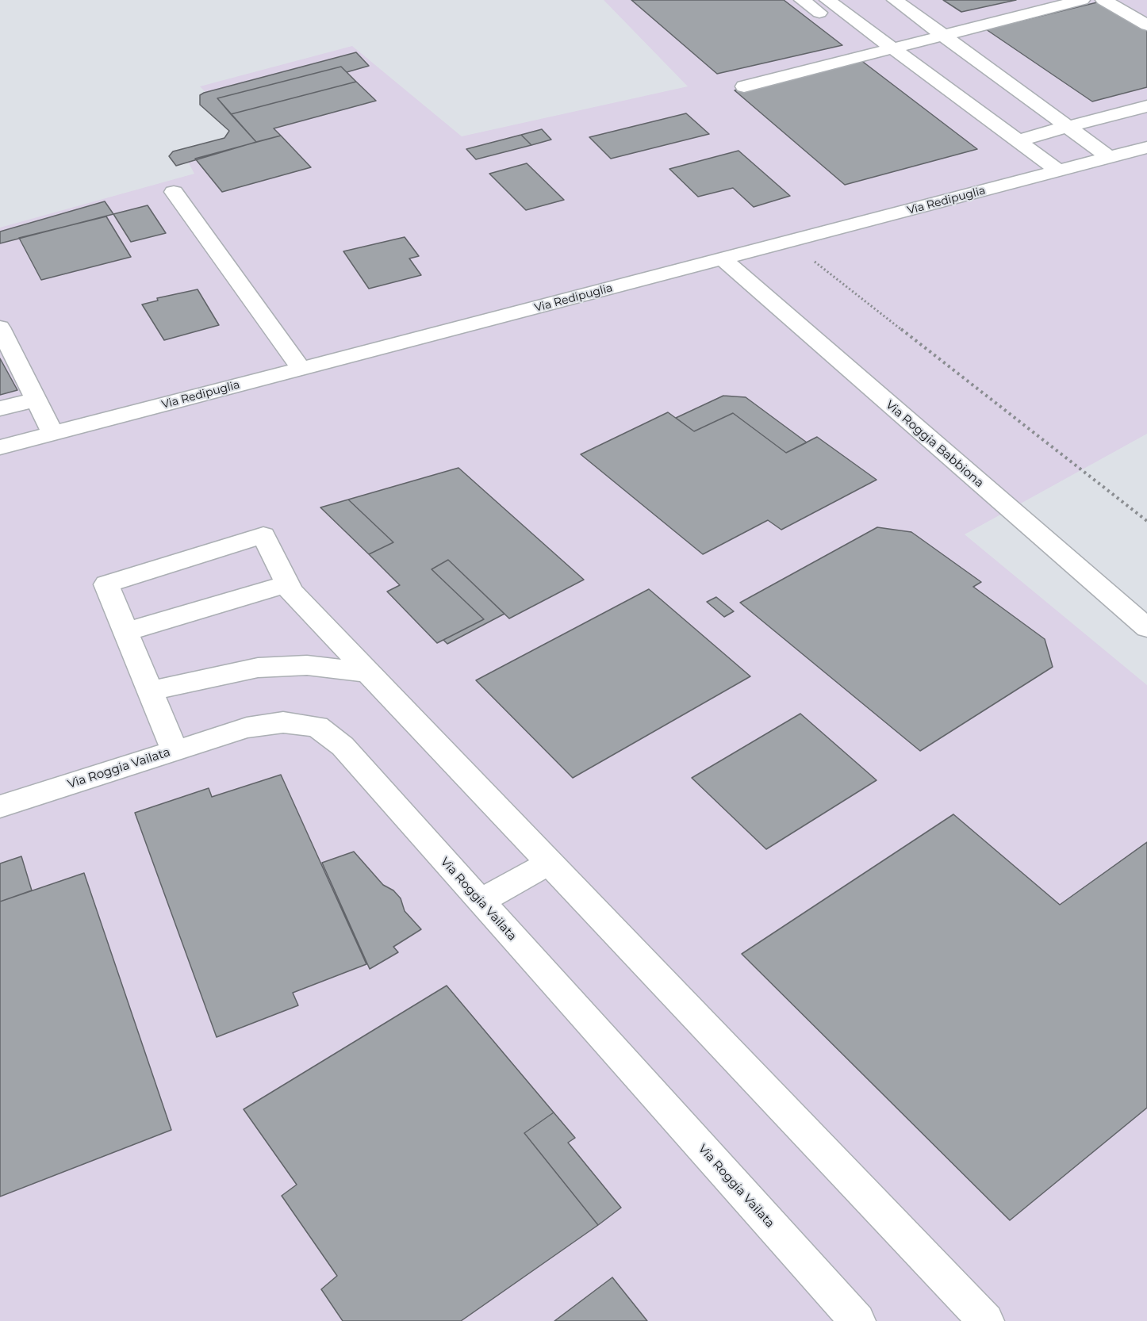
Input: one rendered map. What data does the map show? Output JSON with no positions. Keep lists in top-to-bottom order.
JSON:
{
  "streets": {
    "street": ["Via Redipuglia", "Via Roggia Babbiona", "Via Roggia Vailata"]
  },
  "crossings": [
    ["Via Redipuglia", "Via Roggia Babbiona"]
  ]
}
